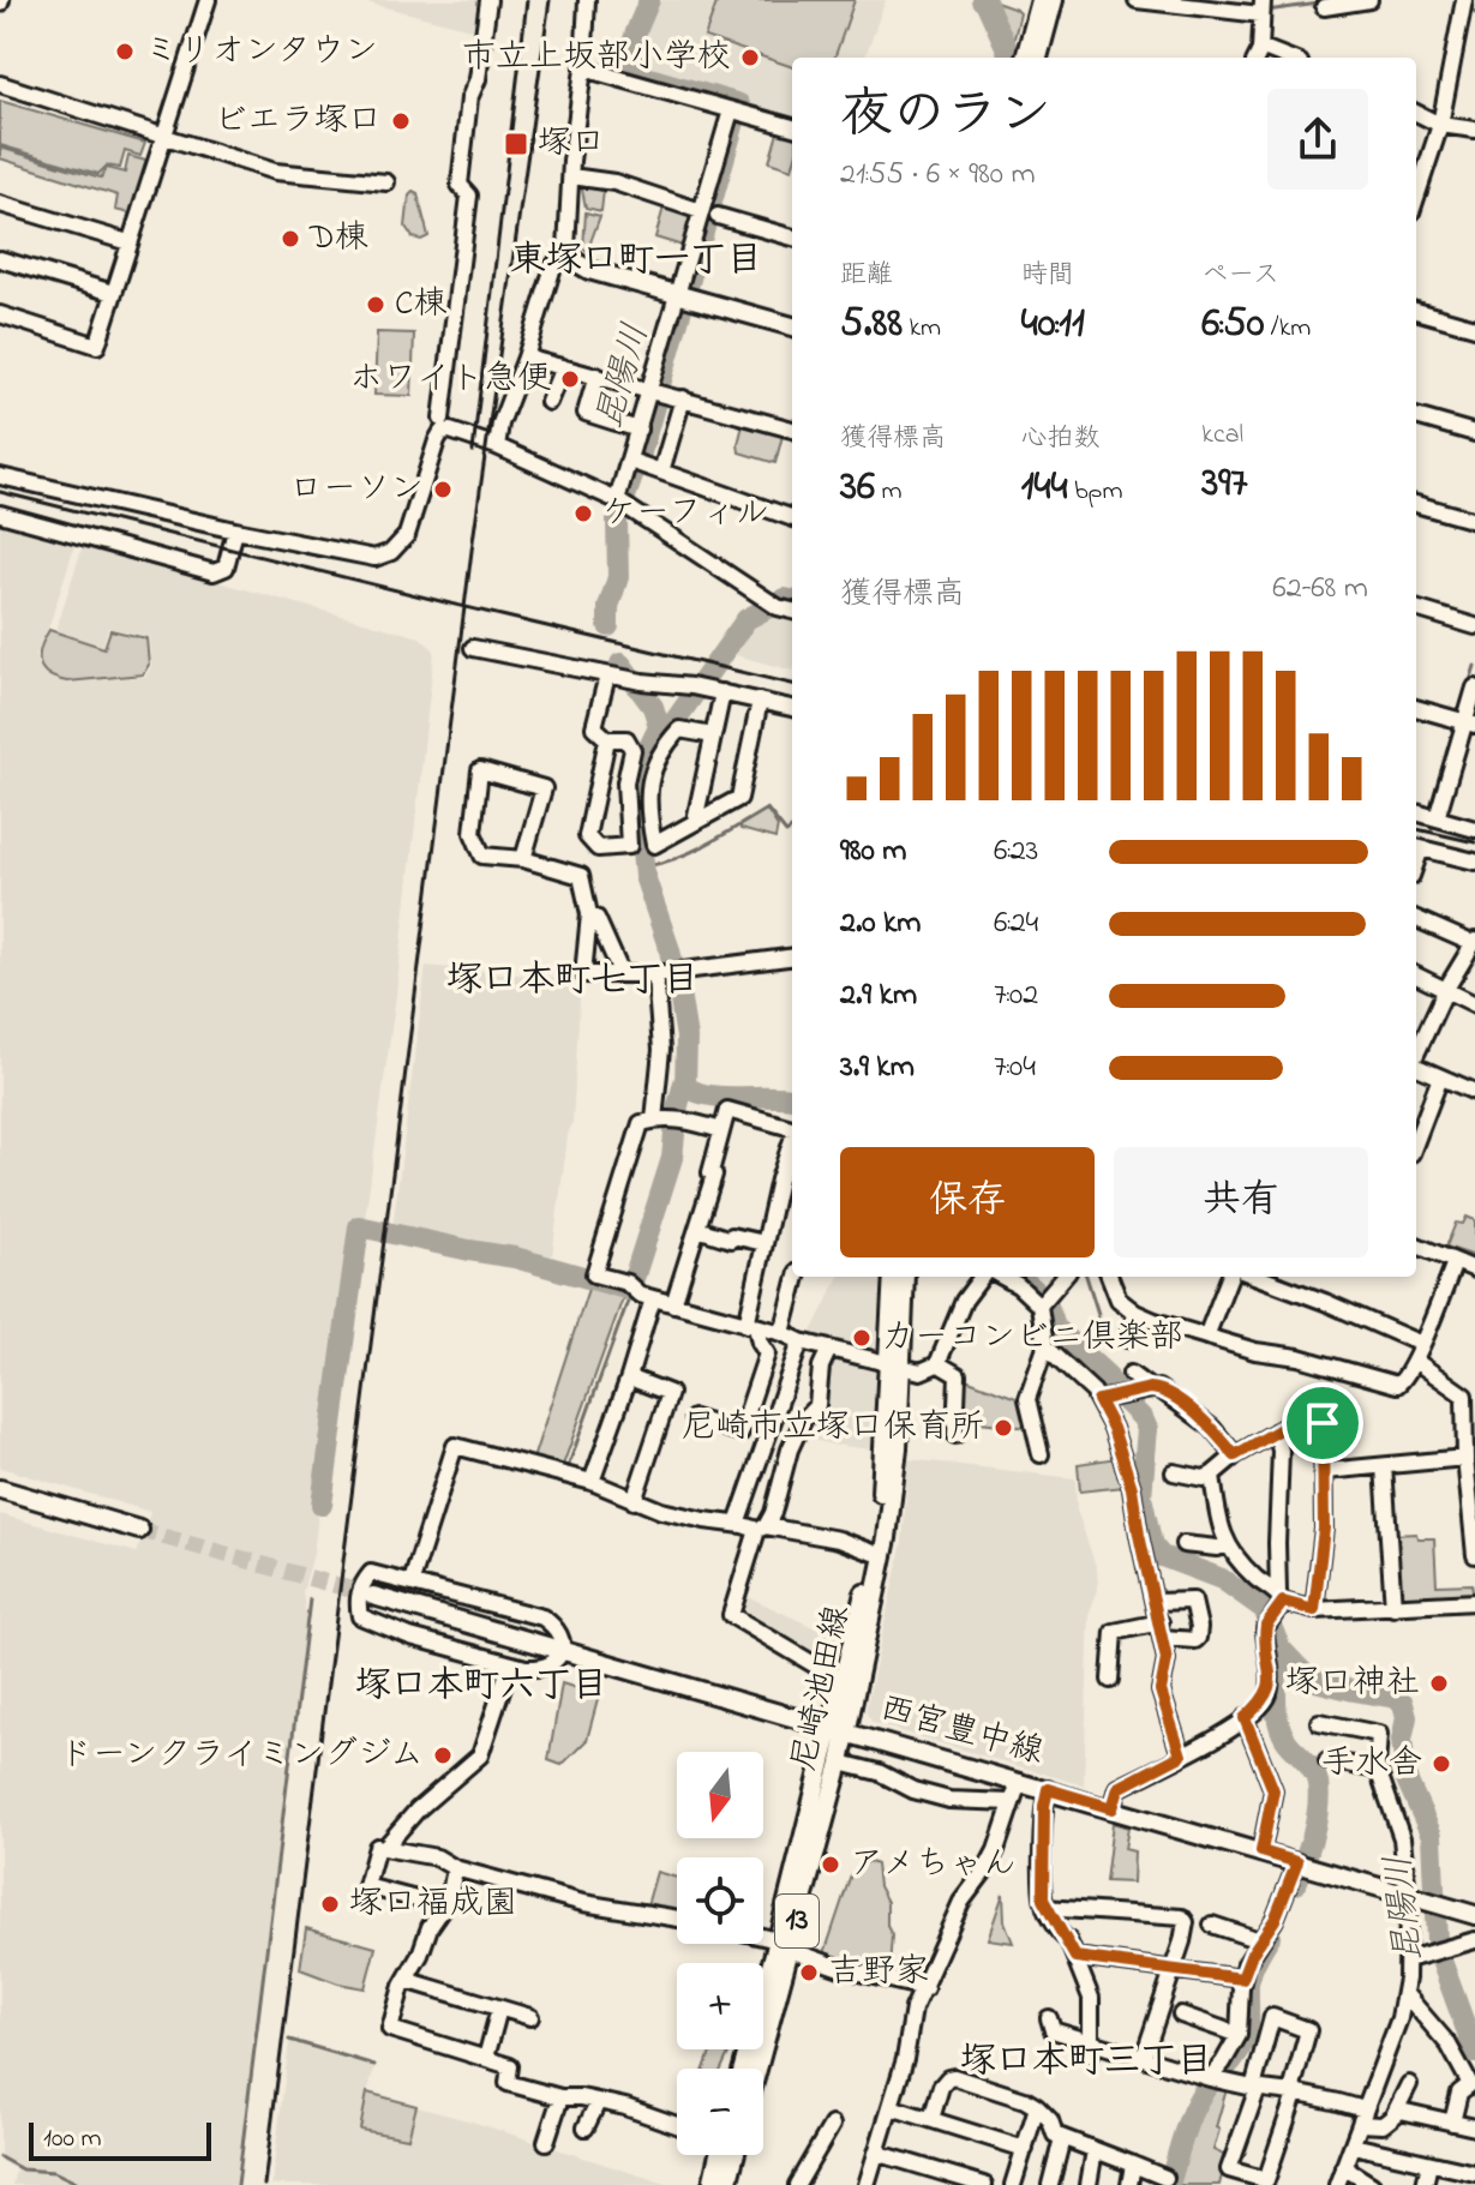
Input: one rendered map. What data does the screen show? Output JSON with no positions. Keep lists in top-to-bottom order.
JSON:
{
  "streets": {
    "main road": ["尼崎池田線", "西宮豊中線", "13"]
  },
  "crossings": [
    ["尼崎池田線", "西宮豊中線"]
  ],
  "districts": [
    "東塚口町一丁目",
    "塚口本町七丁目",
    "塚口本町六丁目",
    "塚口本町三丁目"
  ],
  "water": ["昆陽川"],
  "places": {
    "other": [
      "ミリオンタウン",
      "市立上坂部小学校",
      "ビエラ塚口",
      "D棟",
      "C棟",
      "ホワイト急便",
      "ローソン",
      "ケーフィル",
      "カーコンビニ倶楽部",
      "尼崎市立塚口保育所",
      "塚口神社",
      "ドーンクライミングジム",
      "手水舎",
      "アメちゃん",
      "塚口福成園",
      "吉野家"
    ],
    "transit": ["塚口"]
  },
  "scale_bar": "100 m",
  "north": "bottom",
  "page": {
    "heading": ["夜のラン", "21:55 · 6 × 980 m"],
    "stats": [
      ["距離", "5.88 km"],
      ["時間", "40:11"],
      ["ペース", "6:50 /km"],
      ["獲得標高", "36 m"],
      ["心拍数", "144 bpm"],
      ["kcal", "397"]
    ],
    "chart": ["獲得標高", "62–68 m"],
    "list": [
      {
        "name": "980 m",
        "note": "6:23"
      },
      {
        "name": "2.0 km",
        "note": "6:24"
      },
      {
        "name": "2.9 km",
        "note": "7:02"
      },
      {
        "name": "3.9 km",
        "note": "7:04"
      }
    ],
    "buttons": ["保存", "共有"],
    "map_buttons": ["+", "−"],
    "scale": "100 m"
  }
}
